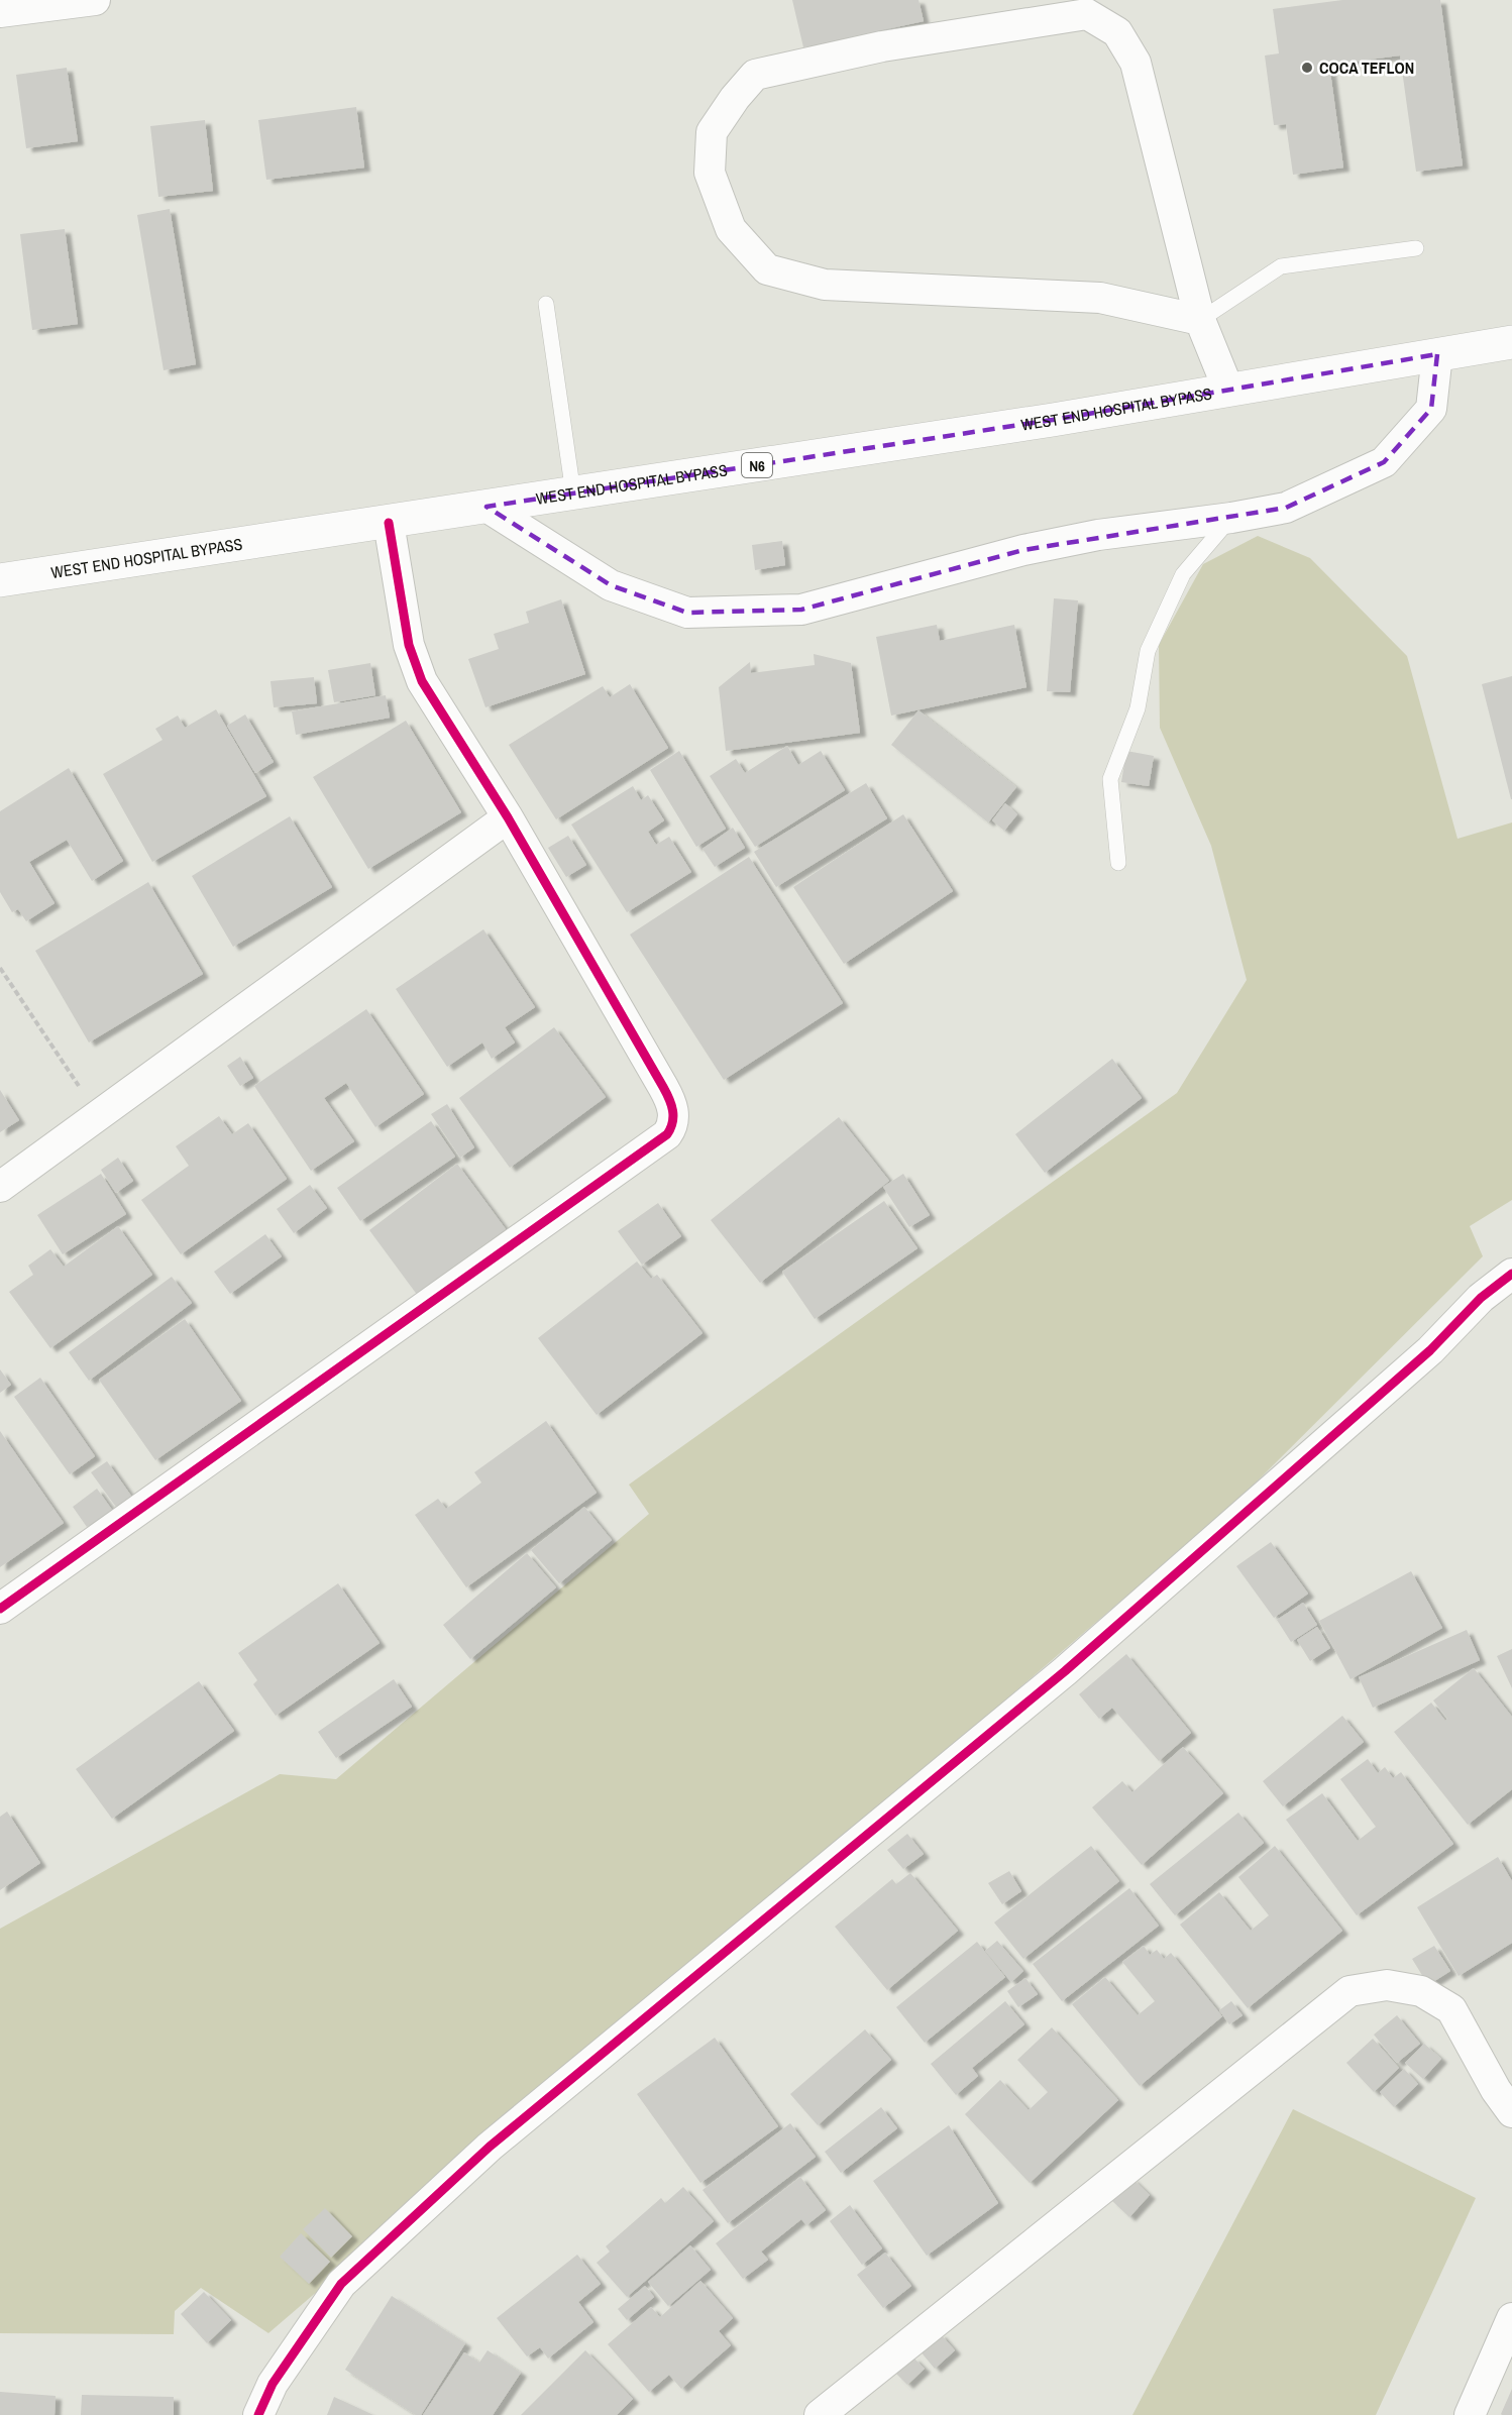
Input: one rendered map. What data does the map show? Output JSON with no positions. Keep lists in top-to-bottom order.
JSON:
{
  "streets": {
    "highway": ["WEST END HOSPITAL BYPASS", "N6"]
  },
  "places": ["COCA TEFLON"]
}
